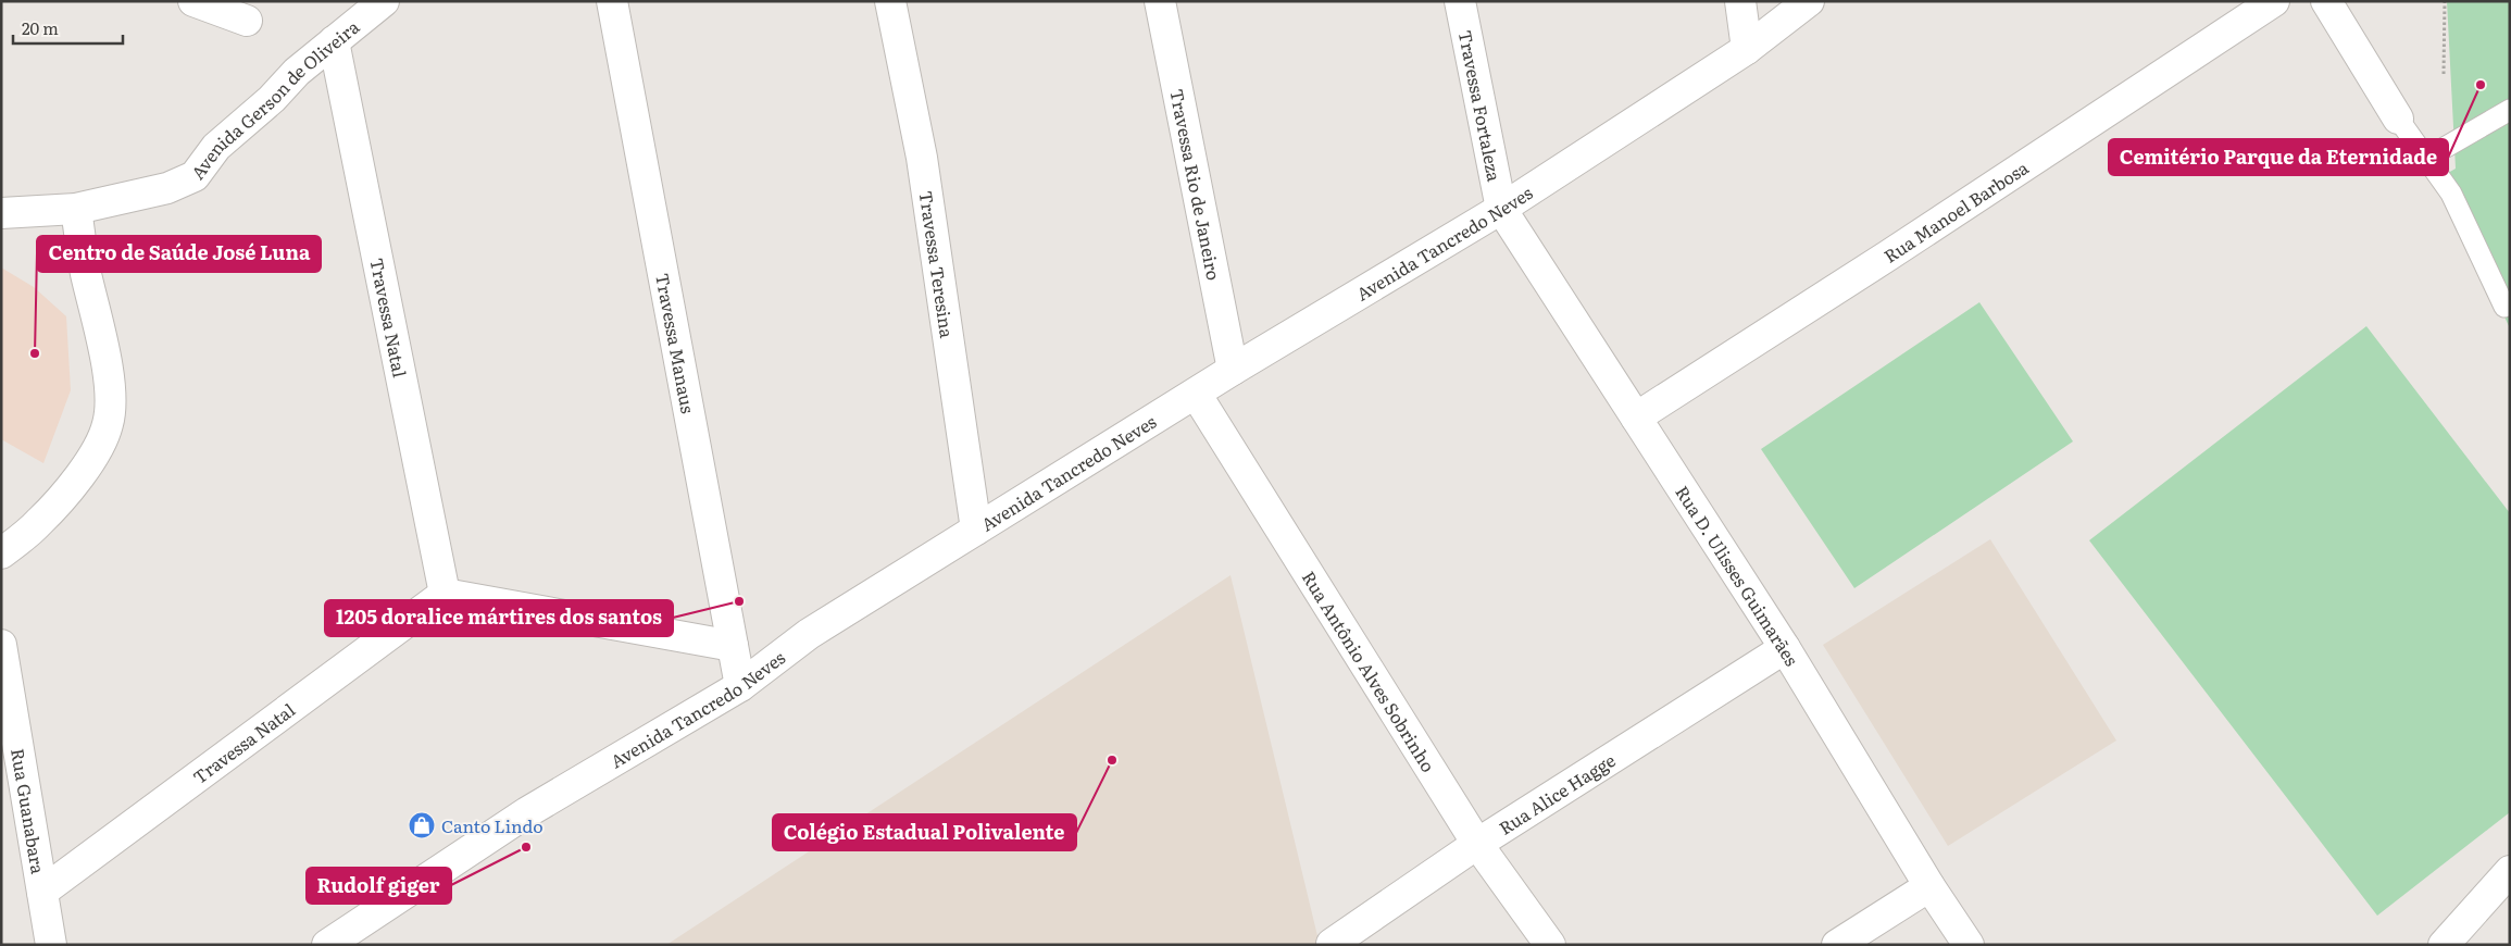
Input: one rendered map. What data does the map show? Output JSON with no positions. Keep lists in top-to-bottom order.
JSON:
{
  "streets": {
    "street": [
      "Avenida Gerson de Oliveira",
      "Travessa Fortaleza",
      "Travessa Rio de Janeiro",
      "Rua Manoel Barbosa",
      "Avenida Tancredo Neves",
      "Travessa Teresina",
      "Travessa Natal",
      "Travessa Manaus",
      "Rua D. Ulisses Guimarães",
      "Rua Antônio Alves Sobrinho",
      "Rua Alice Hagge",
      "Rua Guanabara"
    ]
  },
  "crossings": [
    ["Avenida Gerson de Oliveira", "Travessa Natal"],
    ["Travessa Fortaleza", "Avenida Tancredo Neves"],
    ["Travessa Fortaleza", "Rua D. Ulisses Guimarães"],
    ["Travessa Rio de Janeiro", "Avenida Tancredo Neves"],
    ["Rua Manoel Barbosa", "Rua D. Ulisses Guimarães"],
    ["Avenida Tancredo Neves", "Travessa Teresina"],
    ["Avenida Tancredo Neves", "Travessa Manaus"],
    ["Avenida Tancredo Neves", "Rua D. Ulisses Guimarães"],
    ["Avenida Tancredo Neves", "Rua Antônio Alves Sobrinho"],
    ["Travessa Natal", "Rua Guanabara"],
    ["Rua D. Ulisses Guimarães", "Rua Alice Hagge"],
    ["Rua Antônio Alves Sobrinho", "Rua Alice Hagge"]
  ],
  "places": {
    "other": [
      "Cemitério Parque da Eternidade",
      "Centro de Saúde José Luna",
      "1205 doralice mártires dos santos",
      "Colégio Estadual Polivalente",
      "Rudolf giger"
    ],
    "shop": ["Canto Lindo"]
  },
  "scale_bar": "20 m"
}
